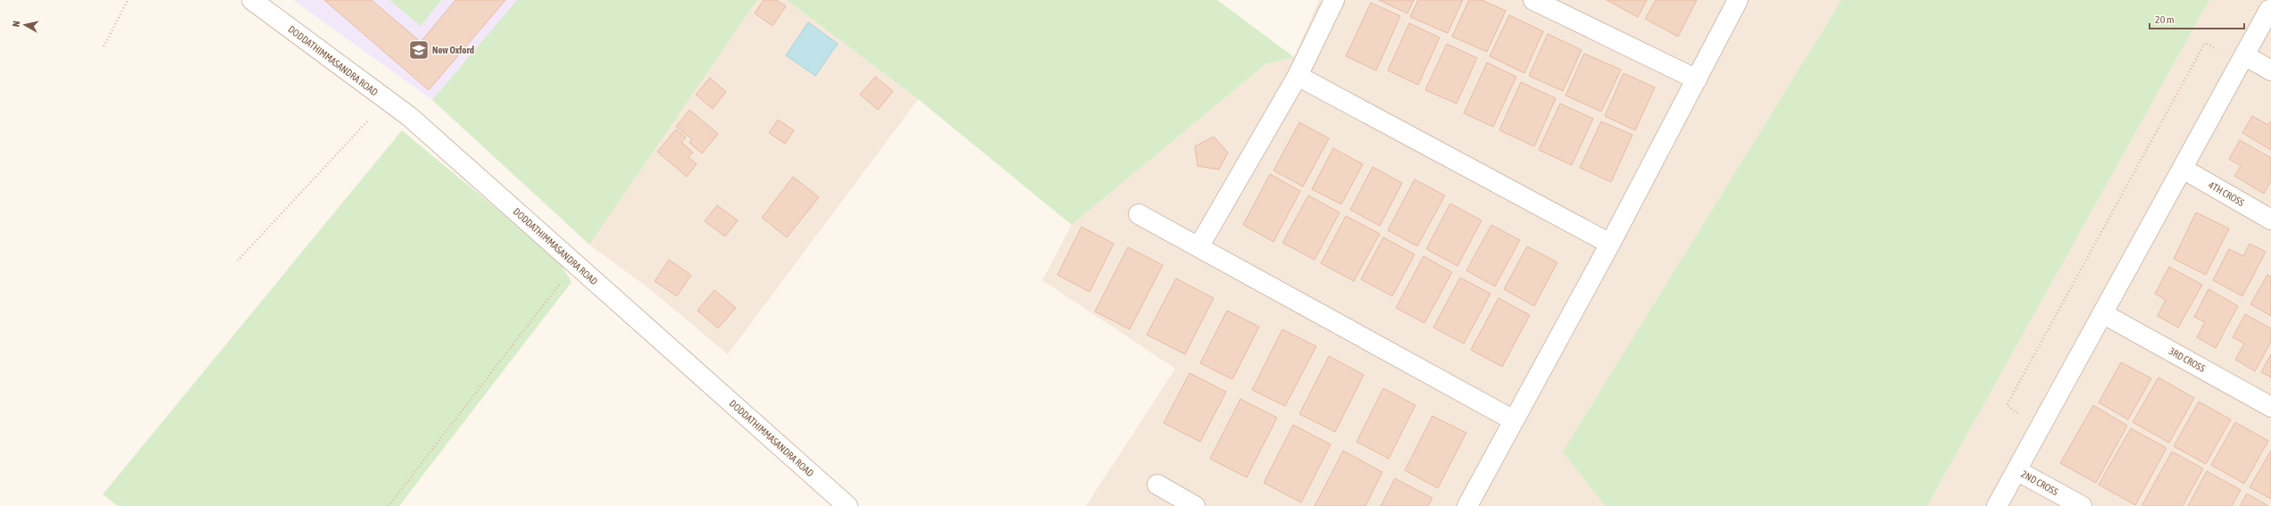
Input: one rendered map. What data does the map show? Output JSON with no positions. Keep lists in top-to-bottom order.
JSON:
{
  "streets": {
    "street": [
      "DODDATHIMMASANDRA ROAD",
      "4TH CROSS",
      "3RD CROSS",
      "2ND CROSS"
    ]
  },
  "places": {
    "school or university": ["New Oxford"]
  },
  "scale_bar": "20 m",
  "north": "left"
}
